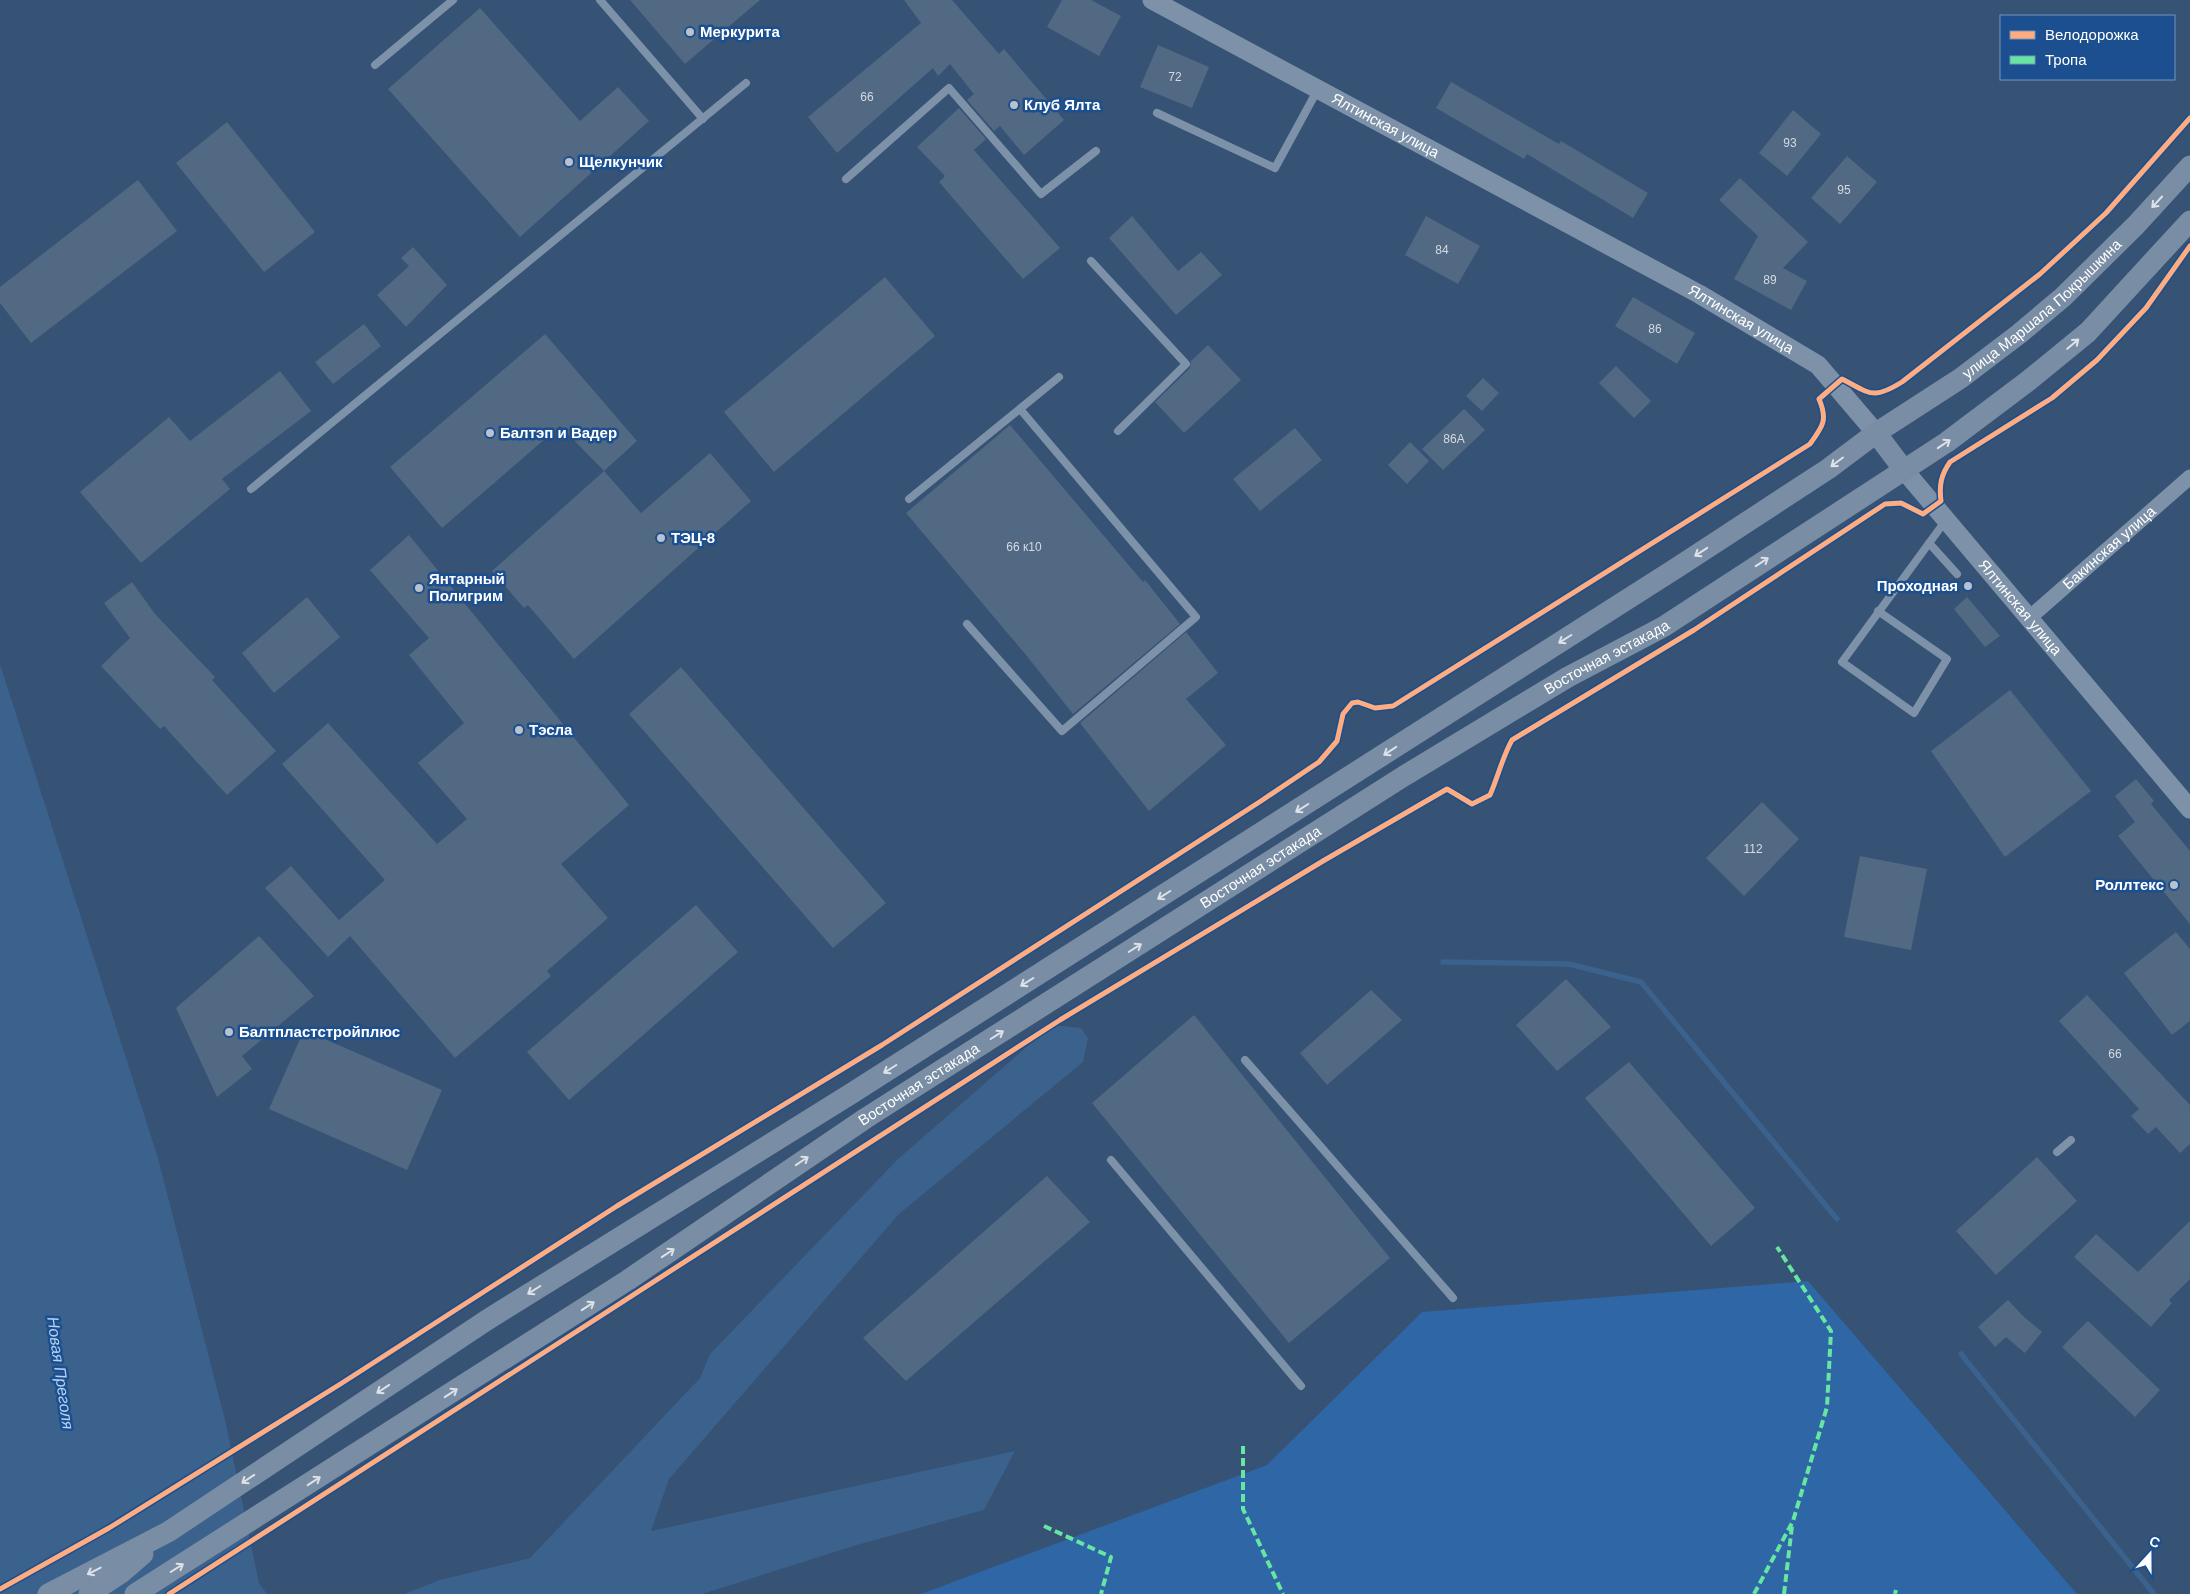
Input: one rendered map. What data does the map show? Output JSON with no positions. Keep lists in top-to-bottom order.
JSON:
{
  "streets": {
    "main road": ["Ялтинская улица", "улица Маршала Покрышкина", "Восточная эстакада"],
    "street": ["Бакинская улица"]
  },
  "crossings": [
    ["Ялтинская улица", "улица Маршала Покрышкина"],
    ["Ялтинская улица", "Бакинская улица"],
    ["Ялтинская улица", "Восточная эстакада"],
    ["улица Маршала Покрышкина", "Восточная эстакада"]
  ],
  "water": ["Новая Преголя"],
  "places": [
    "Меркурита",
    "Клуб Ялта",
    "Щелкунчик",
    "Балтэп и Вадер",
    "ТЭЦ-8",
    "Проходная",
    "Янтарный Полигрим",
    "Тэсла",
    "Роллтекс",
    "Балтпластстройплюс"
  ],
  "house_numbers": [
    "72",
    "66",
    "93",
    "95",
    "84",
    "89",
    "86",
    "86А",
    "66 к10",
    "112",
    "66"
  ],
  "legend": ["Велодорожка", "Тропа"],
  "north": "top"
}
